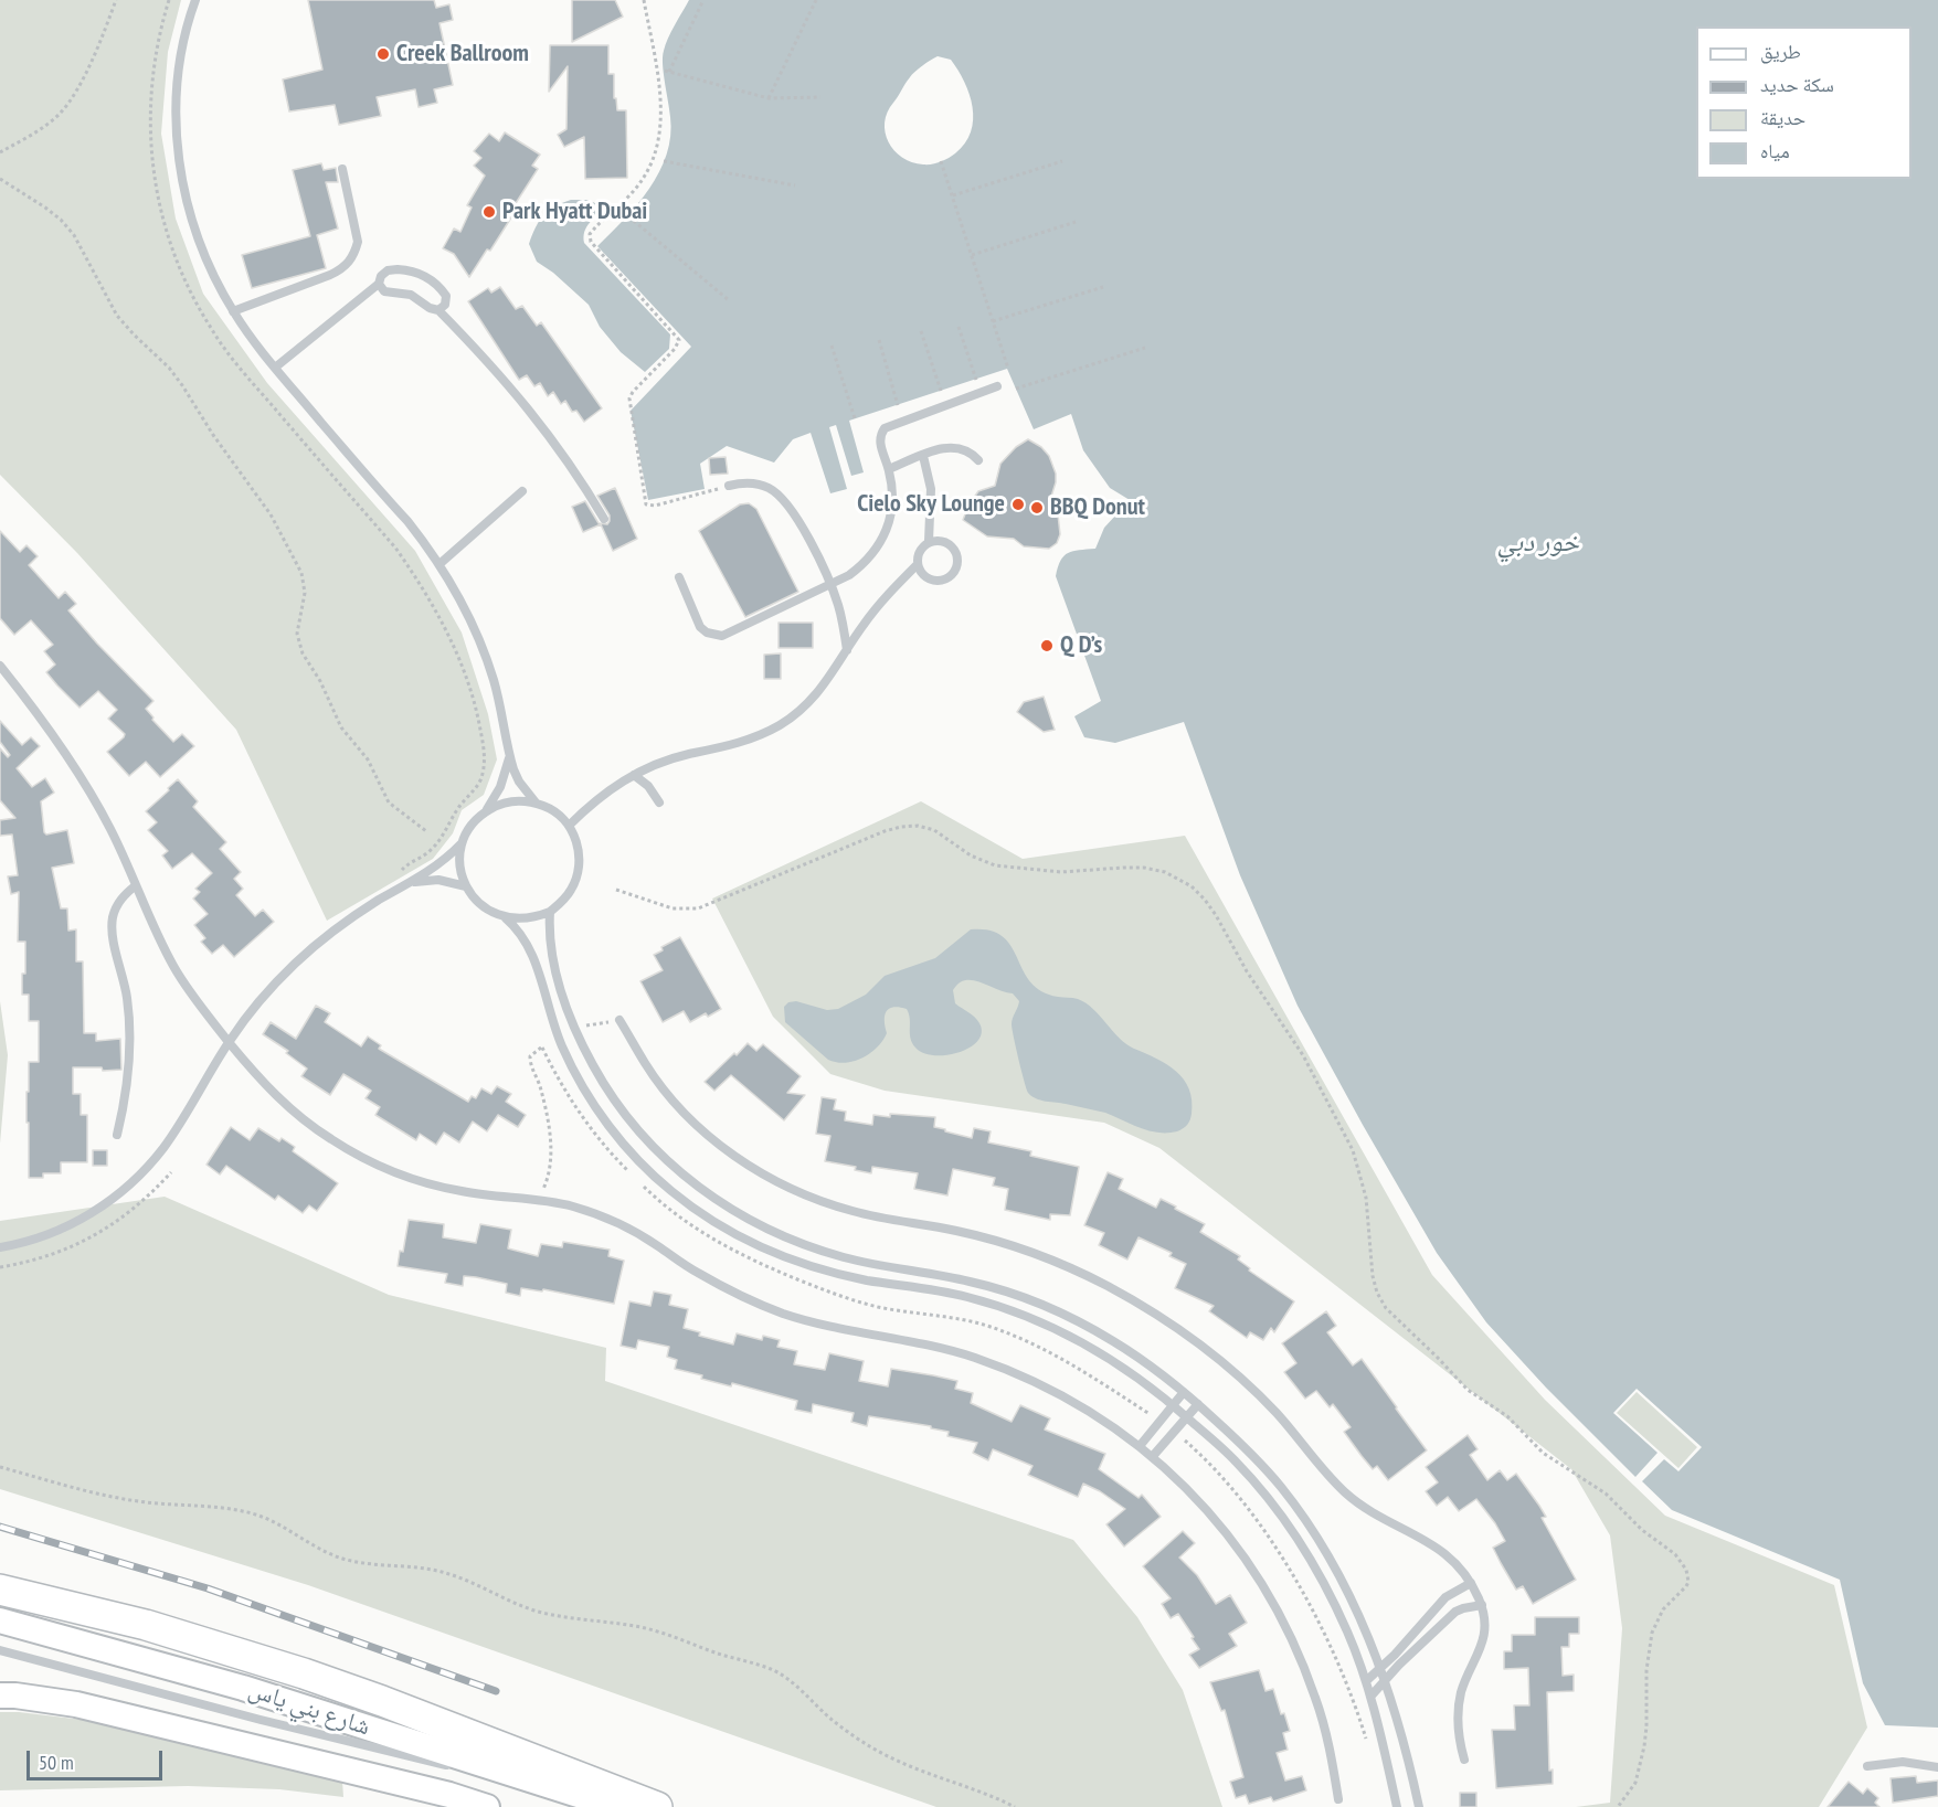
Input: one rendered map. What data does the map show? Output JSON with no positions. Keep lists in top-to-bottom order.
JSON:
{
  "streets": {
    "main road": ["شارع بني ياس"]
  },
  "water": ["خور دبي"],
  "places": [
    "Creek Ballroom",
    "Park Hyatt Dubai",
    "Cielo Sky Lounge",
    "BBQ Donut",
    "Q D’s"
  ],
  "legend": [
    "طريق",
    "سكة حديد",
    "حديقة",
    "مياه"
  ],
  "scale_bar": "50 m"
}
